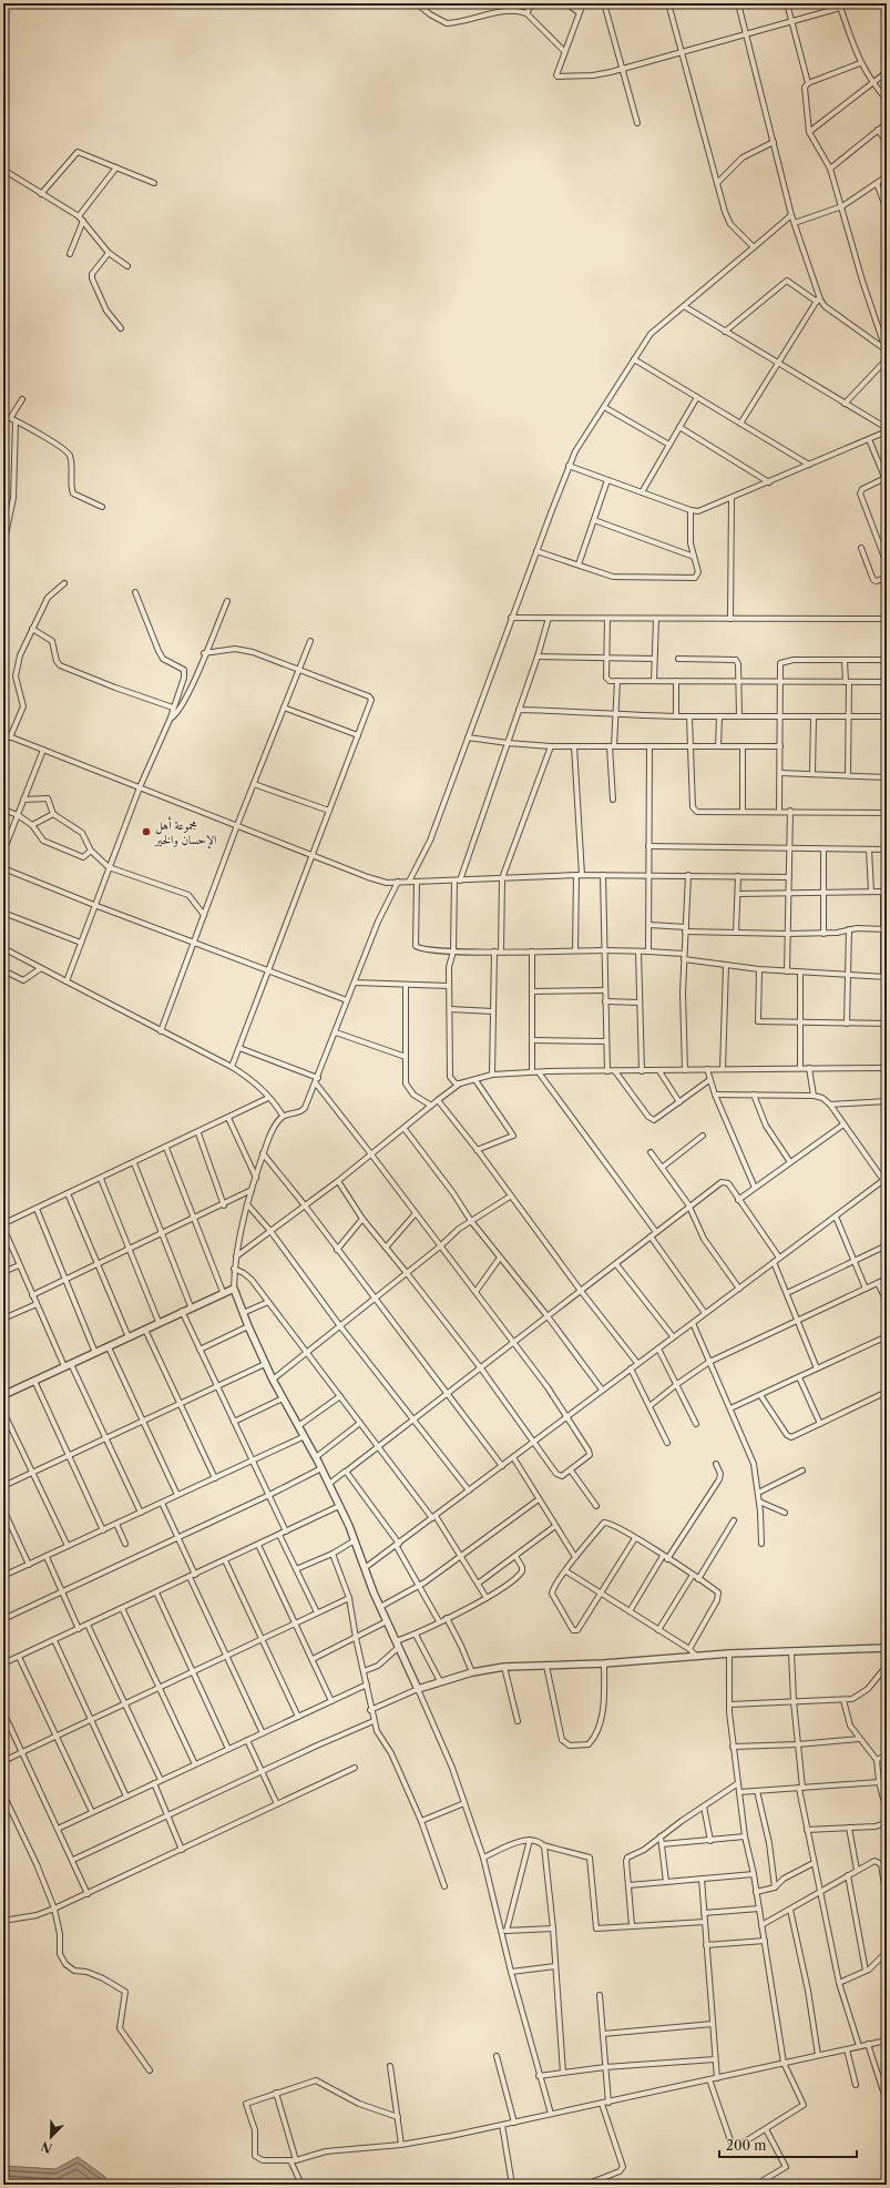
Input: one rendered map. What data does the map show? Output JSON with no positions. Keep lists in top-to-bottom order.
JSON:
{
  "places": ["مجموعة أهل الإحسان والخير"],
  "scale_bar": "200 m",
  "north": "bottom left"
}
